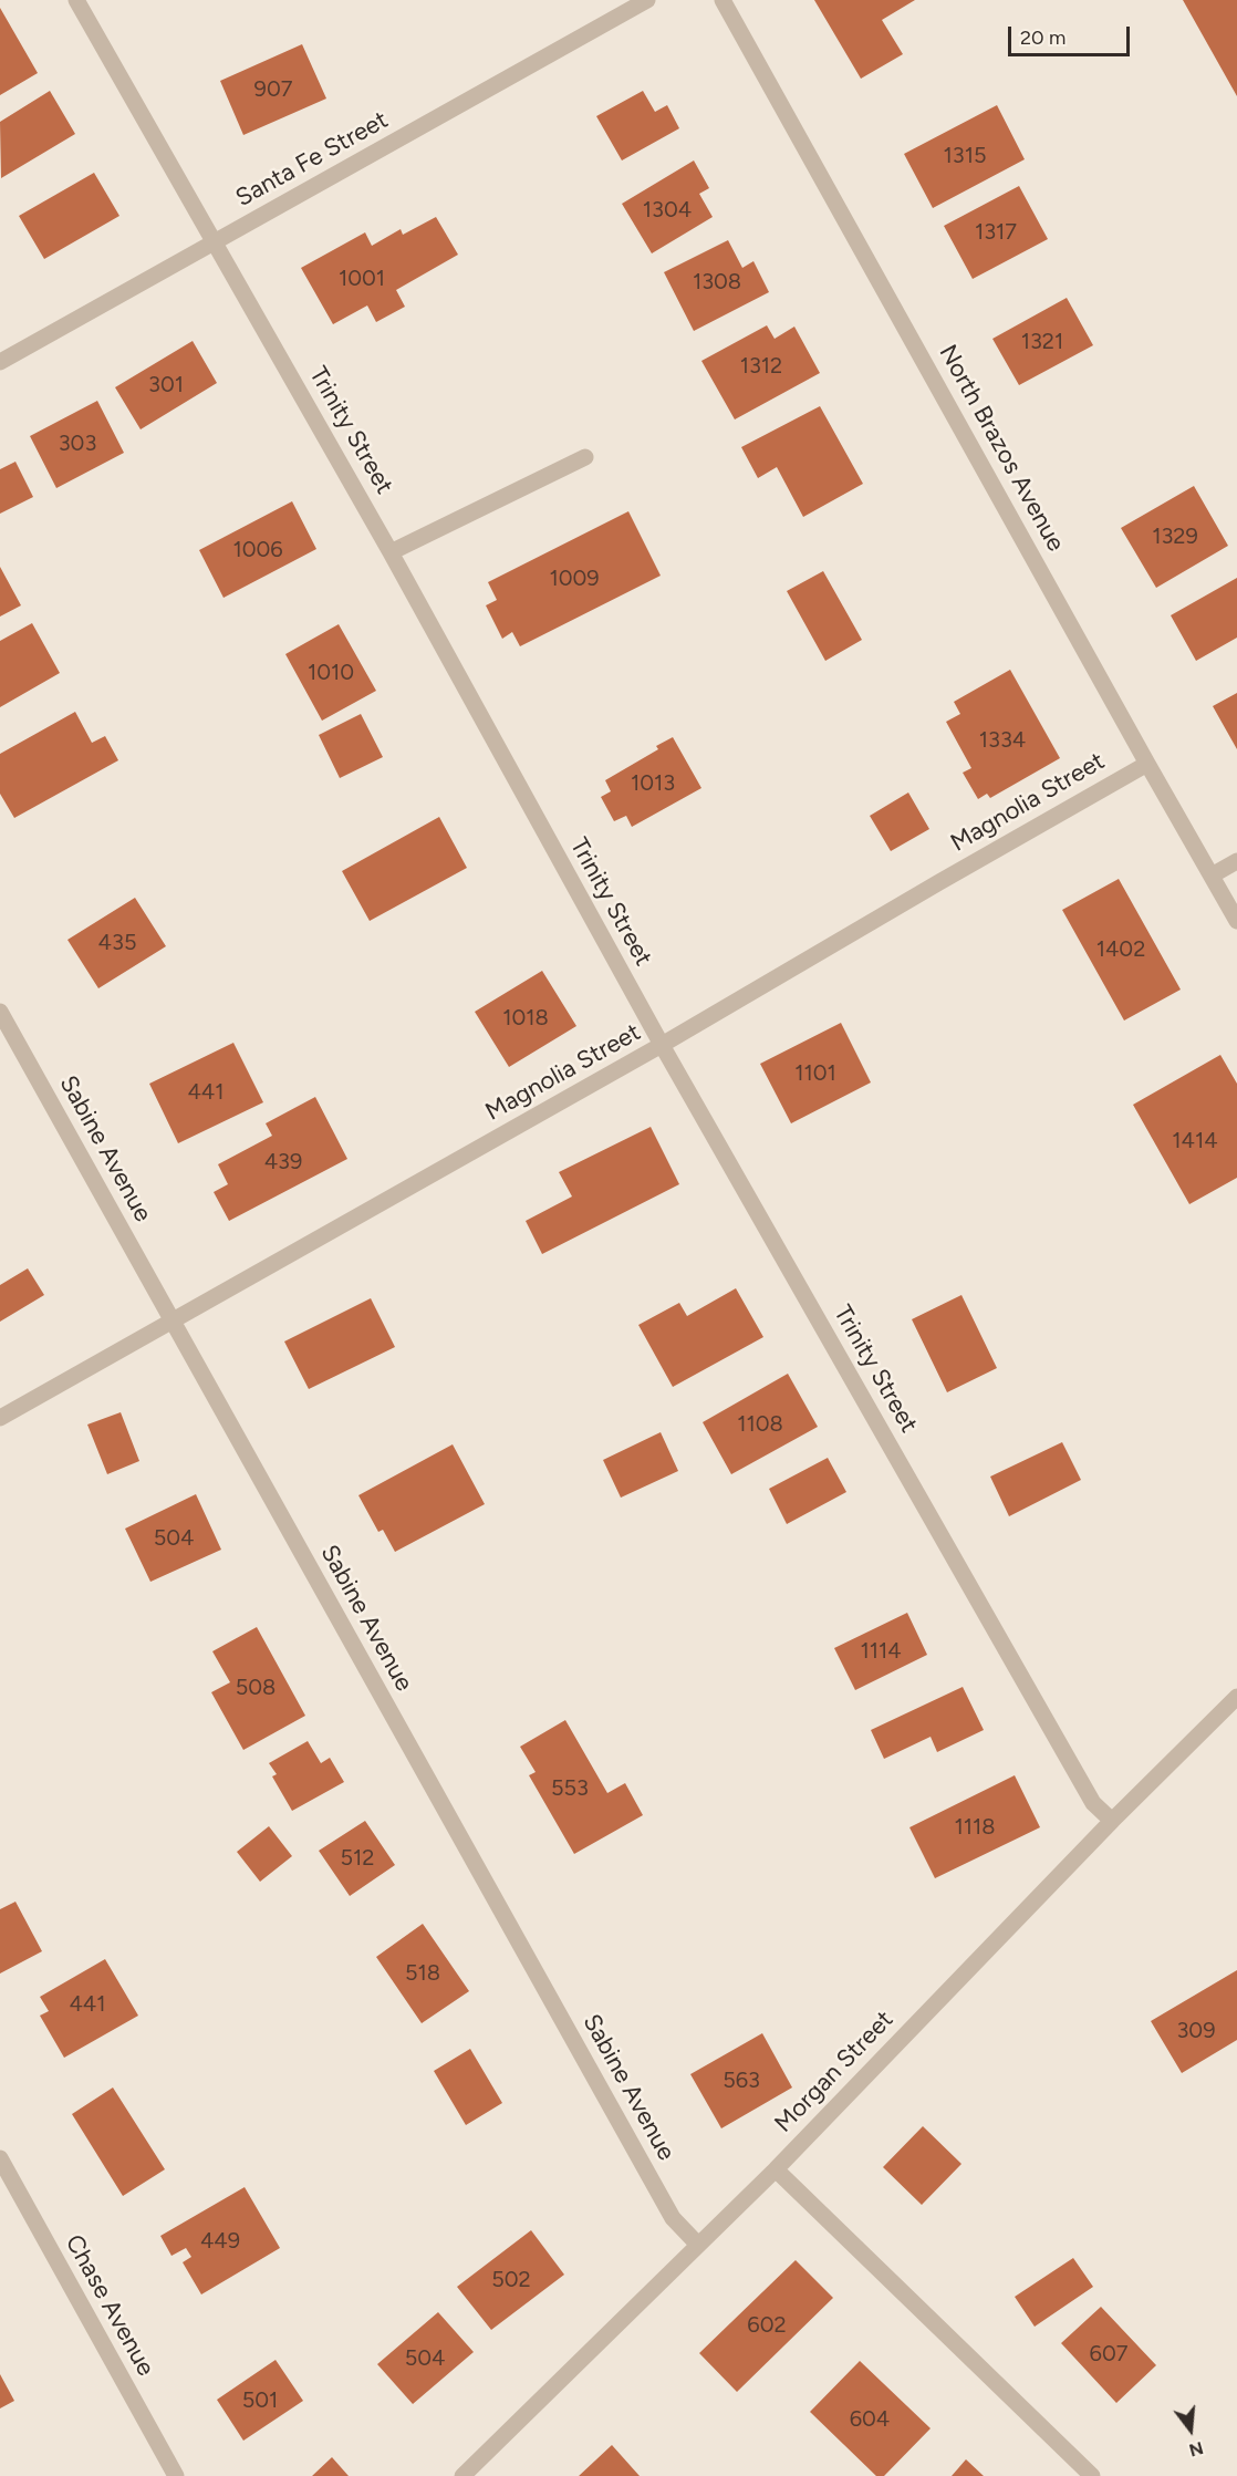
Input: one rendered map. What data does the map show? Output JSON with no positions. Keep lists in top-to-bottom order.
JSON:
{
  "streets": {
    "street": [
      "Santa Fe Street",
      "Trinity Street",
      "North Brazos Avenue",
      "Magnolia Street",
      "Sabine Avenue",
      "Morgan Street",
      "Chase Avenue"
    ]
  },
  "crossings": [
    ["Santa Fe Street", "Trinity Street"],
    ["Trinity Street", "Magnolia Street"],
    ["Trinity Street", "Morgan Street"],
    ["North Brazos Avenue", "Magnolia Street"],
    ["Magnolia Street", "Sabine Avenue"],
    ["Sabine Avenue", "Morgan Street"]
  ],
  "house_numbers": [
    "907",
    "1315",
    "1304",
    "1317",
    "1001",
    "1308",
    "1321",
    "1312",
    "301",
    "303",
    "1329",
    "1006",
    "1009",
    "1010",
    "1334",
    "1013",
    "435",
    "1402",
    "1018",
    "1101",
    "441",
    "1414",
    "439",
    "1108",
    "504",
    "1114",
    "508",
    "553",
    "1118",
    "512",
    "518",
    "441",
    "309",
    "563",
    "449",
    "502",
    "602",
    "607",
    "504",
    "501",
    "604"
  ],
  "scale_bar": "20 m",
  "north": "bottom"
}
